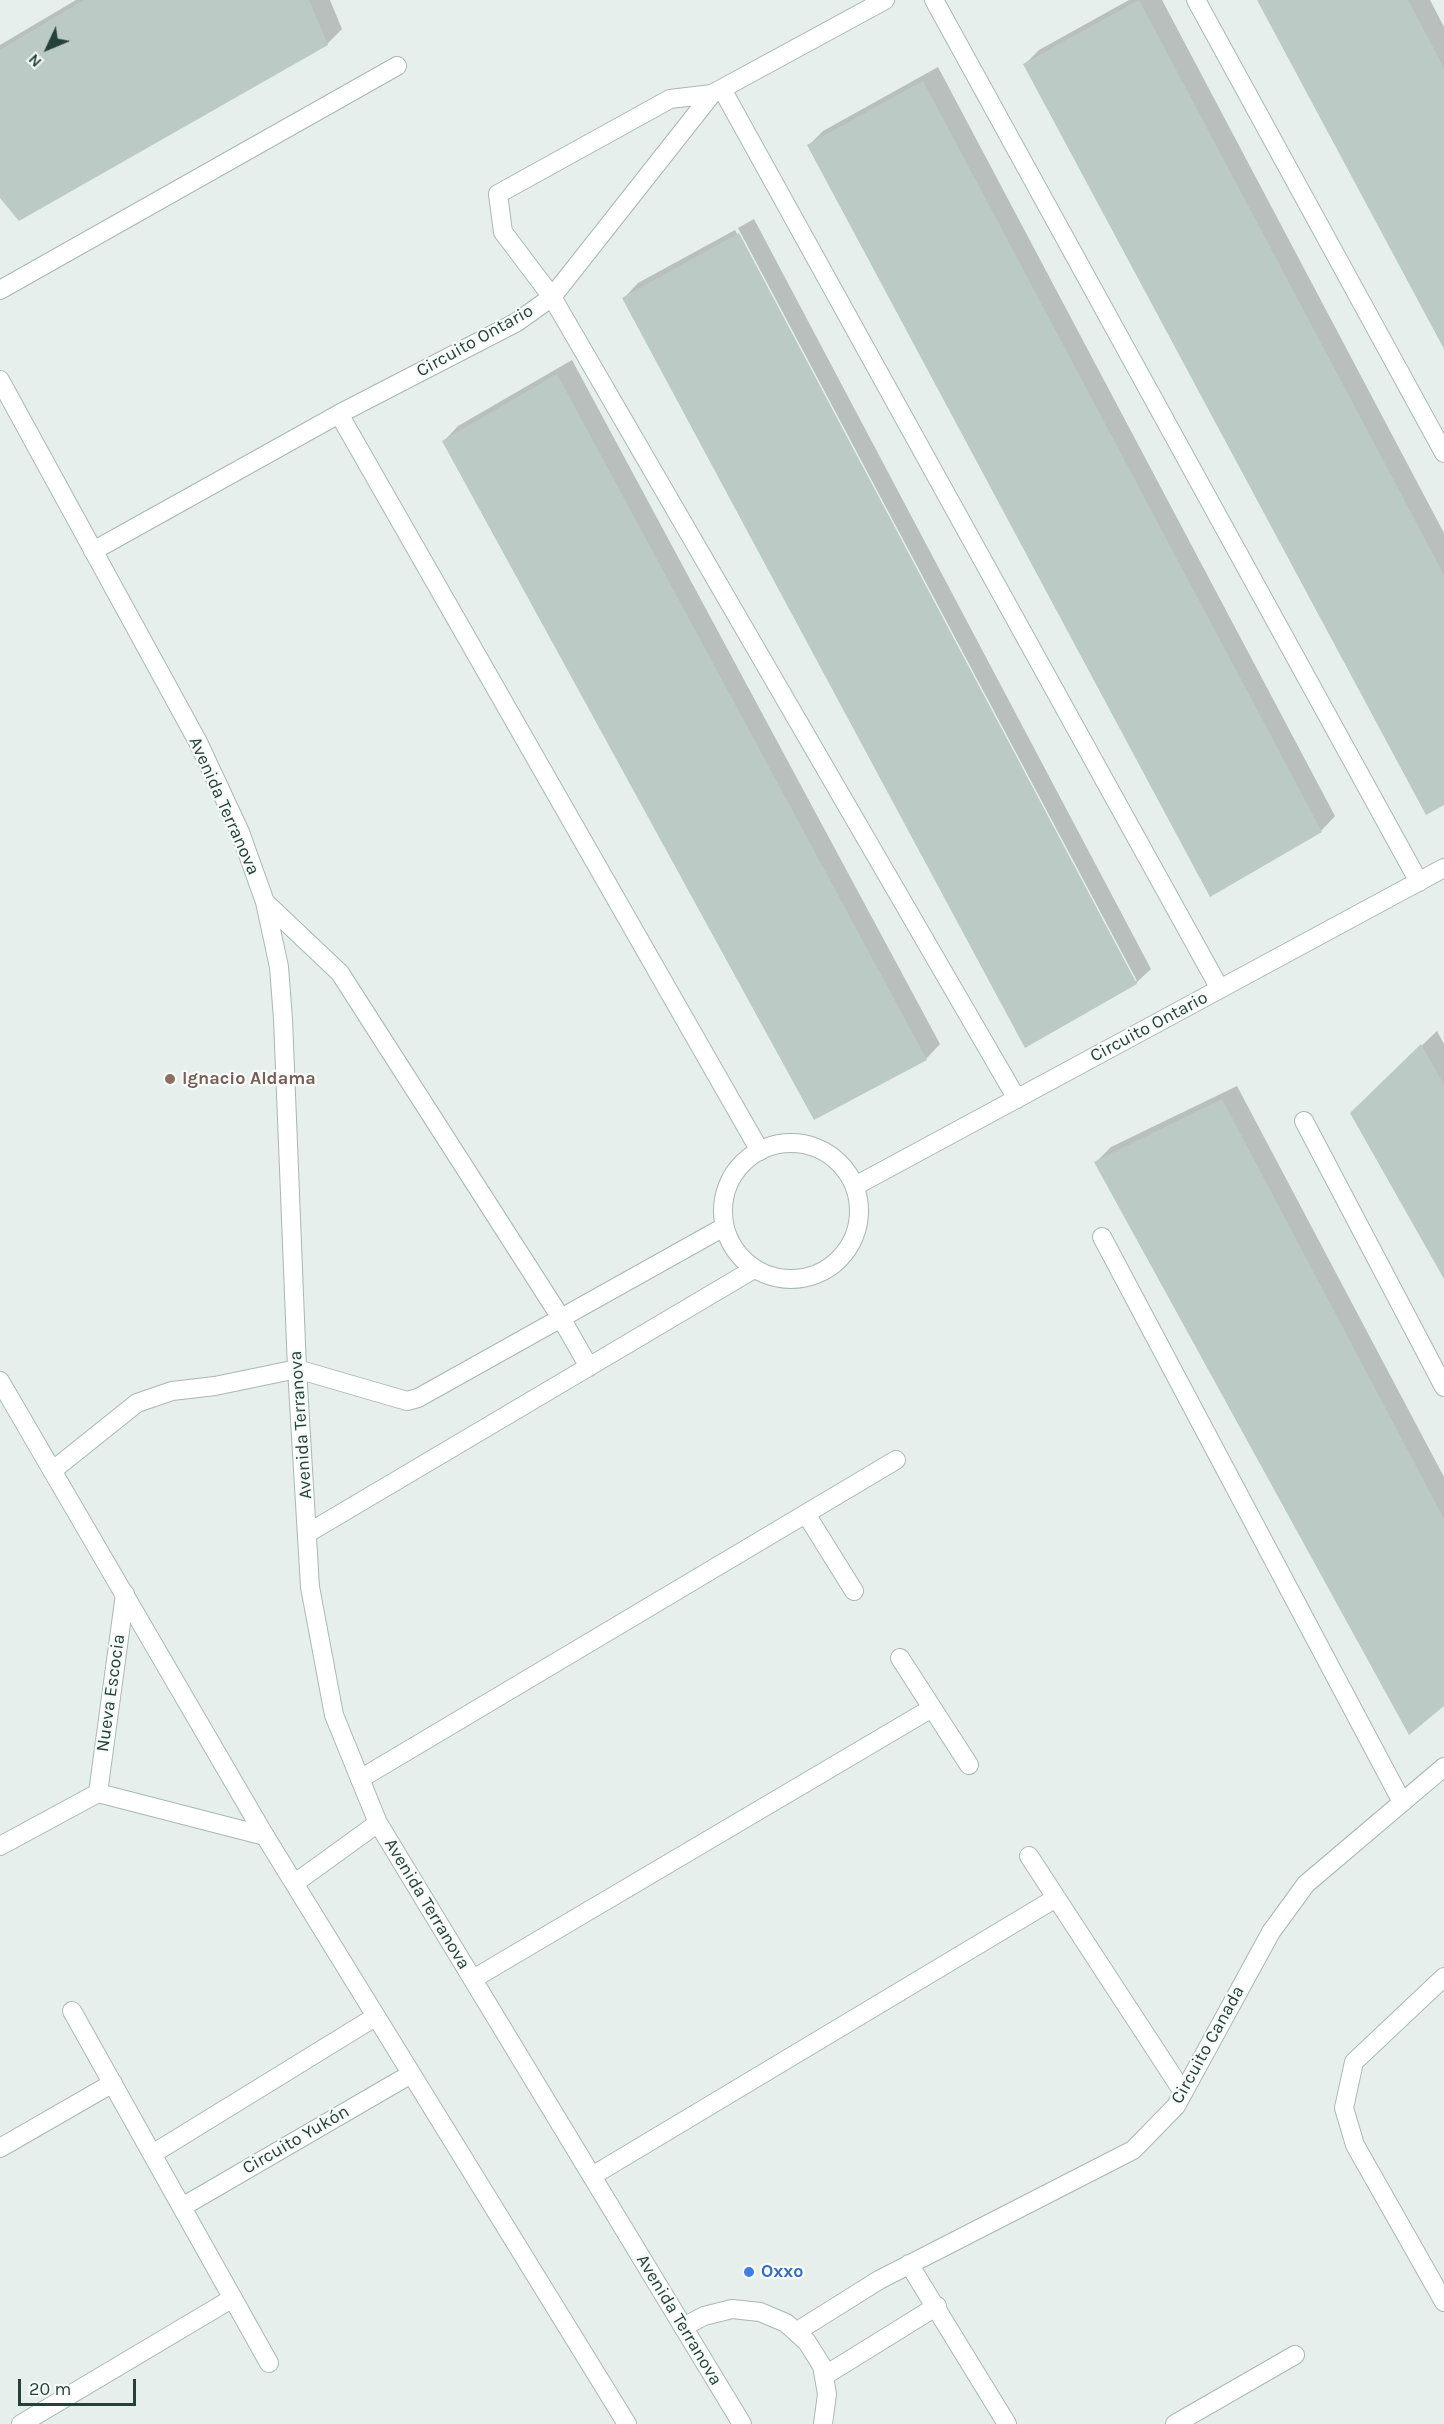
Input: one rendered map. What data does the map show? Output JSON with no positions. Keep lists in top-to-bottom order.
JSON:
{
  "streets": {
    "street": [
      "Circuito Ontario",
      "Avenida Terranova",
      "Nueva Escocia",
      "Circuito Canada",
      "Circuito Yukón"
    ]
  },
  "crossings": [
    ["Circuito Ontario", "Avenida Terranova"]
  ],
  "places": ["Ignacio Aldama", "Oxxo"],
  "scale_bar": "20 m",
  "north": "bottom left"
}
